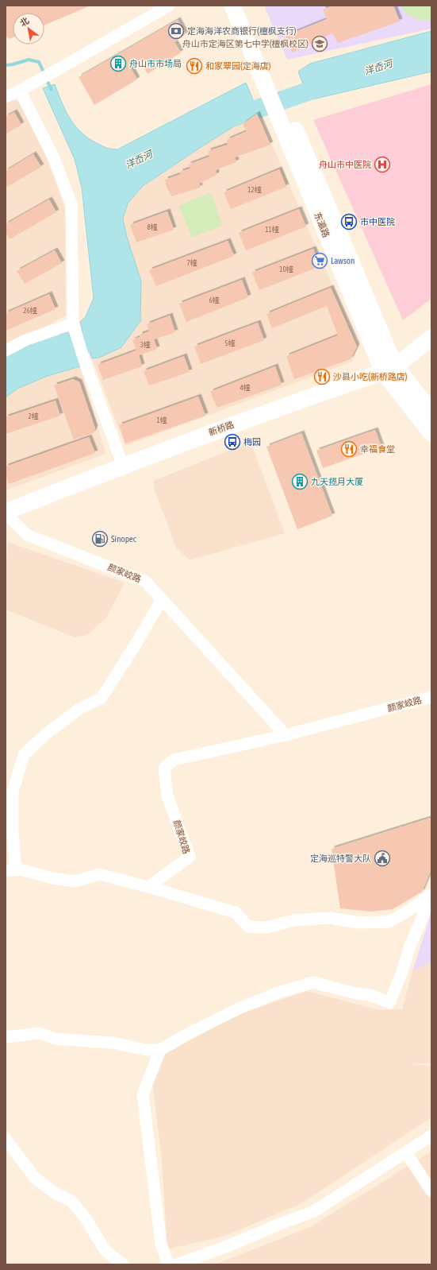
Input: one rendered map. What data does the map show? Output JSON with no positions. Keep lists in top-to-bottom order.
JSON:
{
  "streets": {
    "main road": ["东瀛路", "新桥路"],
    "street": ["颜家峧路"]
  },
  "crossings": [
    ["东瀛路", "新桥路"],
    ["新桥路", "颜家峧路"]
  ],
  "water": ["洋岙河"],
  "places": {
    "bank": ["定海海洋农商银行(檀枫支行)"],
    "school or university": ["舟山市定海区第七中学(檀枫校区)"],
    "building": ["舟山市市场局", "九天揽月大厦"],
    "restaurant": ["和家翠园(定海店)", "沙县小吃(新桥路店)", "幸福食堂"],
    "hospital": ["舟山市中医院"],
    "bus stop": ["市中医院", "梅园"],
    "supermarket": ["Lawson"],
    "fuel station": ["Sinopec"],
    "public building": ["定海巡特警大队"]
  },
  "house_numbers": [
    "12幢",
    "8幢",
    "11幢",
    "7幢",
    "10幢",
    "6幢",
    "26幢",
    "5幢",
    "3幢",
    "4幢",
    "2幢",
    "1幢"
  ],
  "north": "top left"
}
